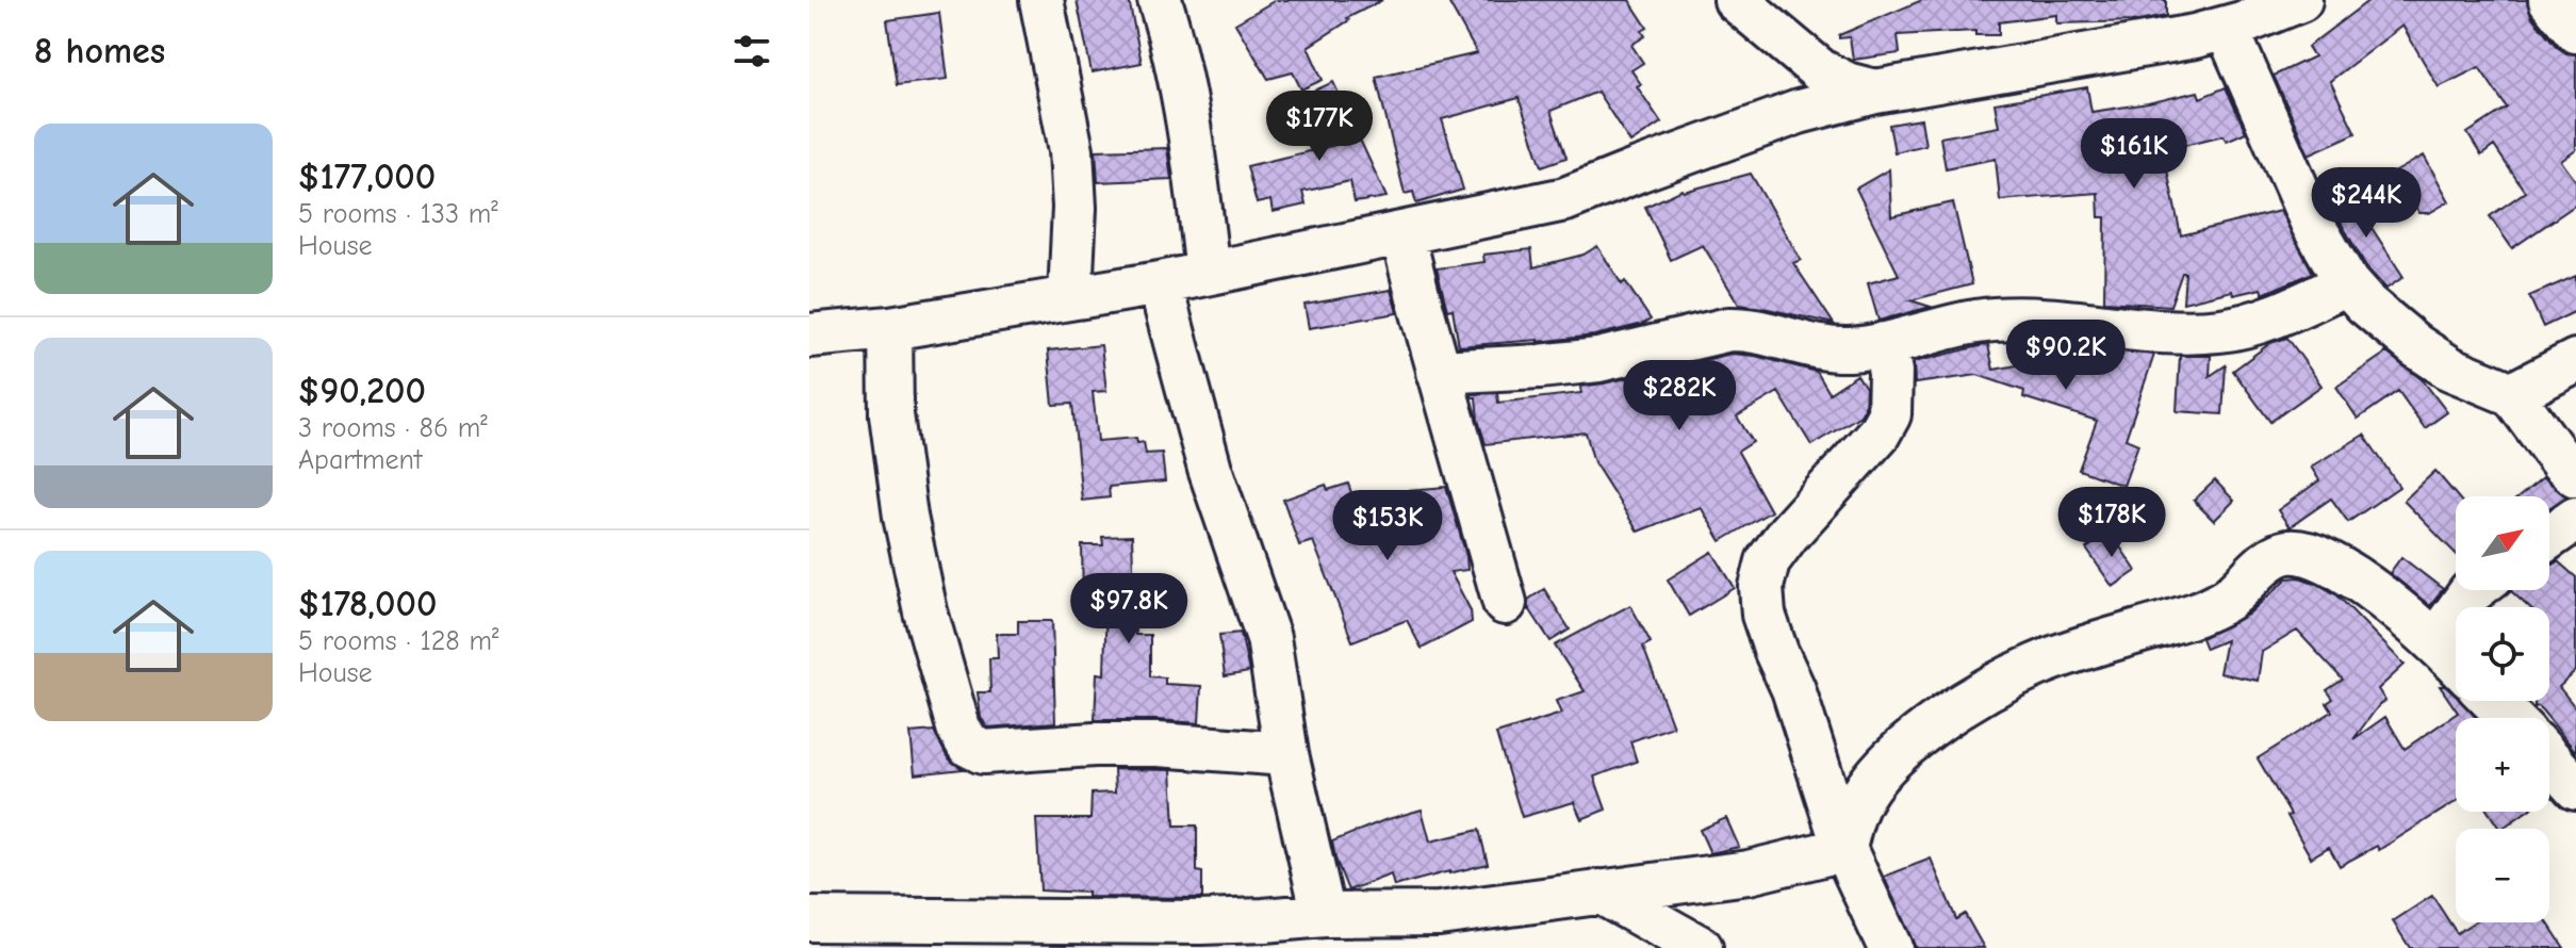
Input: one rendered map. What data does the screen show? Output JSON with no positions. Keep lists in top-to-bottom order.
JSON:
{
  "north": "top right",
  "page": {
    "heading": "8 homes",
    "price": [
      "$177K",
      "$161K",
      "$244K",
      "$90.2K",
      "$282K",
      "$178K",
      "$153K",
      "$97.8K"
    ],
    "list": [
      {
        "name": "$177,000",
        "note": "5 rooms · 133 m² · House"
      },
      {
        "name": "$90,200",
        "note": "3 rooms · 86 m² · Apartment"
      },
      {
        "name": "$178,000",
        "note": "5 rooms · 128 m² · House"
      }
    ],
    "map_buttons": ["+", "−"]
  }
}
